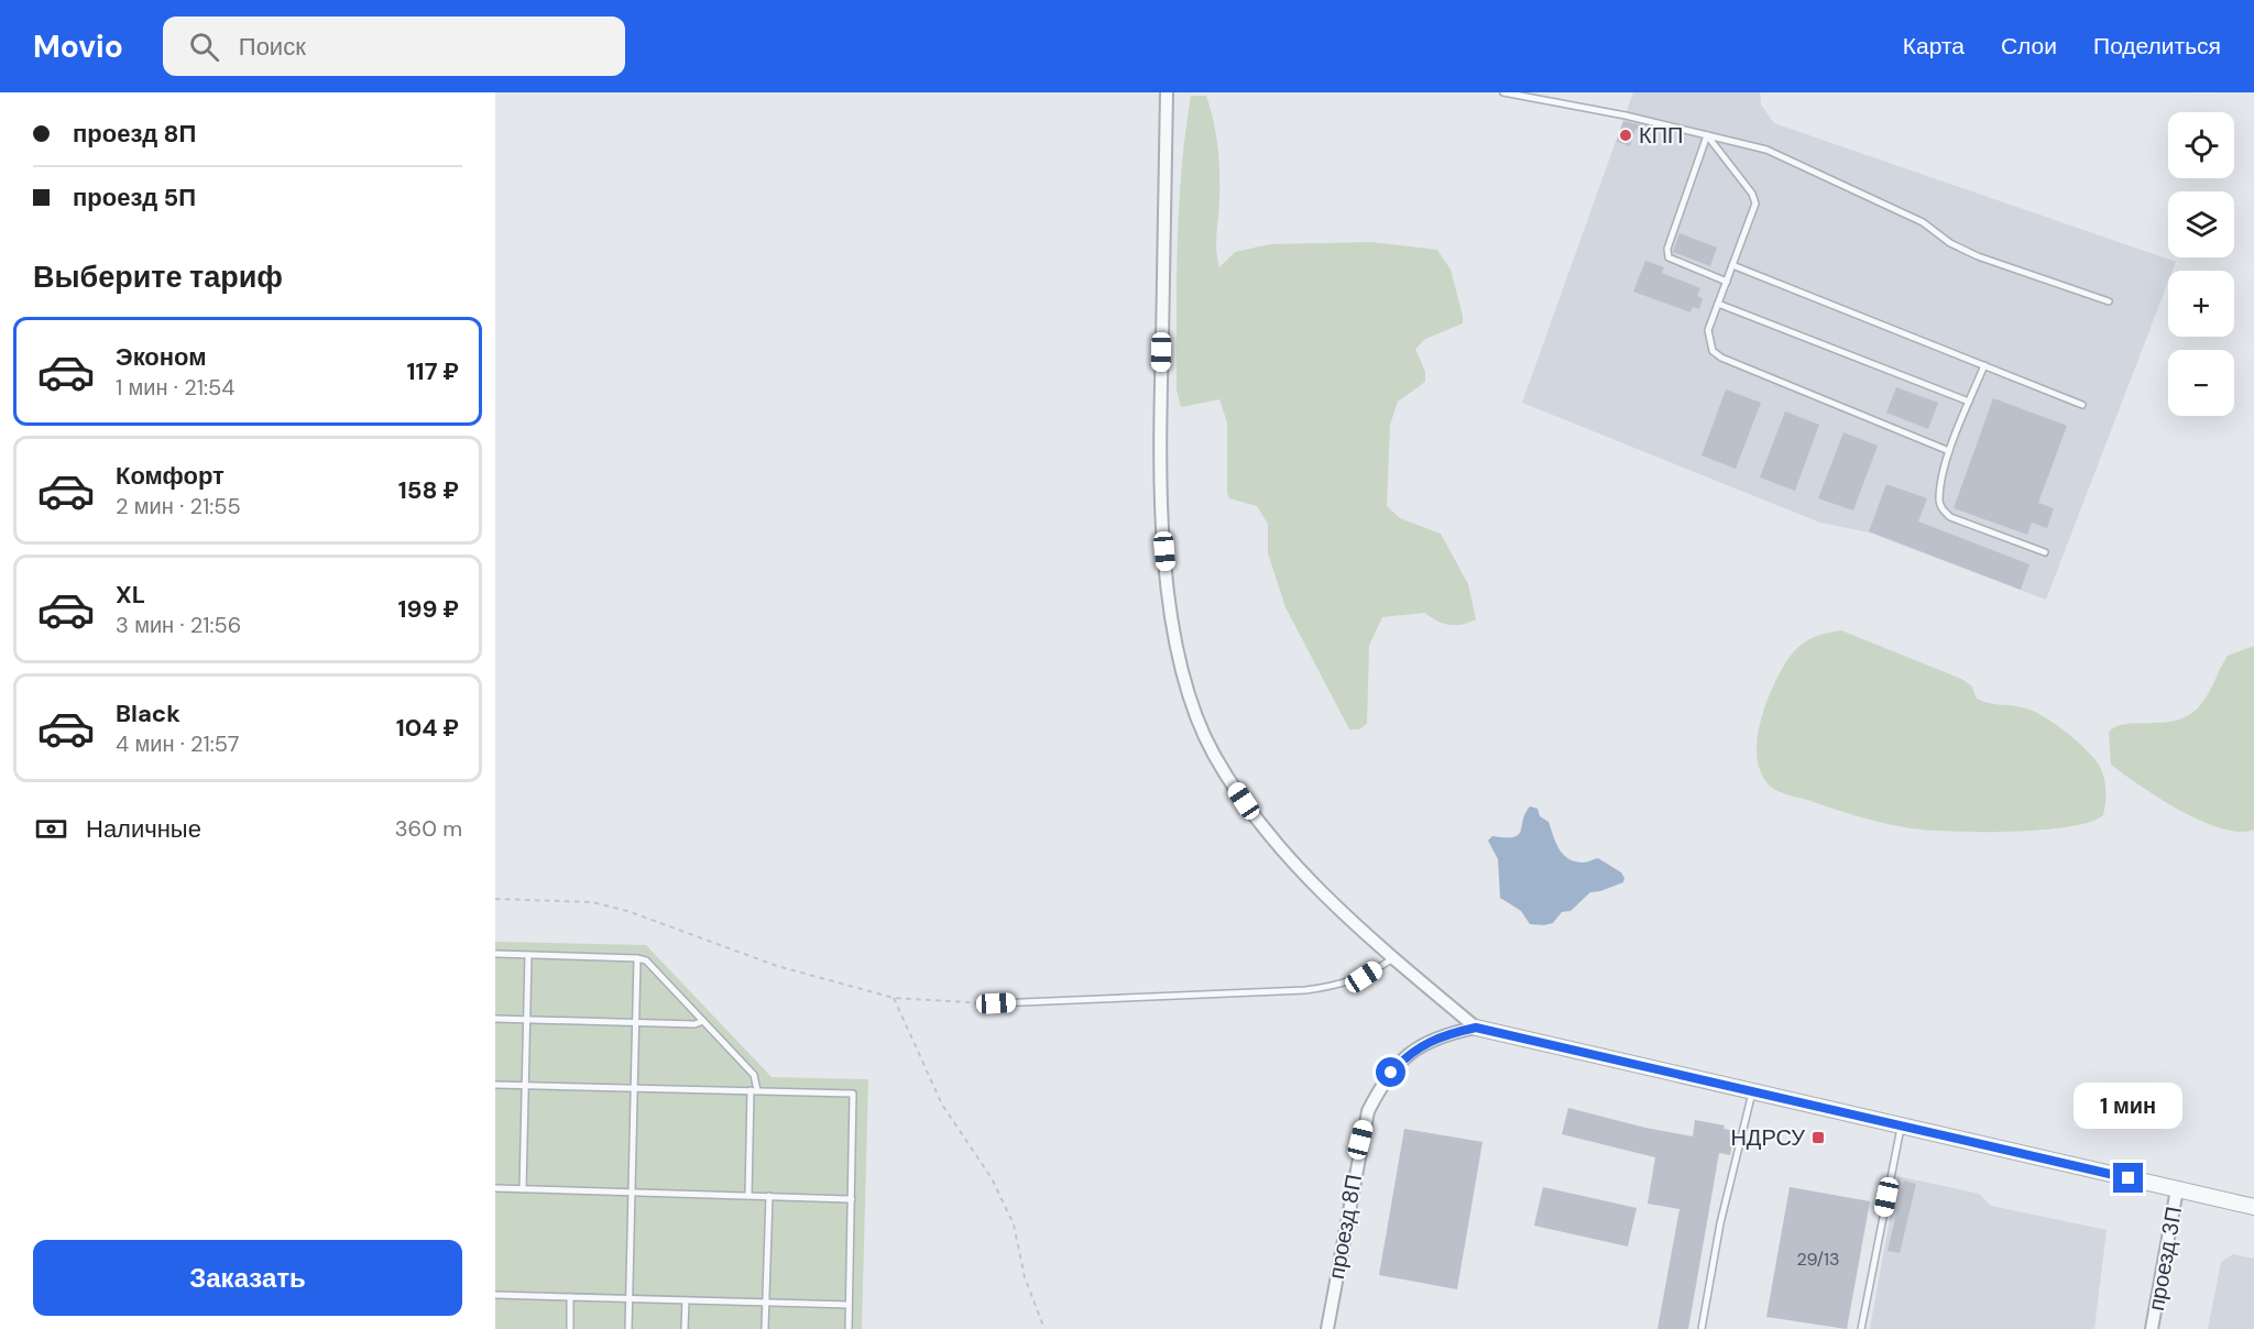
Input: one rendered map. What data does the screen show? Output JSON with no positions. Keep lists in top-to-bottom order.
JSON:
{
  "streets": {
    "street": ["проезд 8П", "проезд 3П"]
  },
  "places": {
    "other": ["КПП"],
    "transit": ["НДРСУ"]
  },
  "house_numbers": ["29/13"],
  "page": {
    "header": "Movio",
    "search": "Поиск",
    "nav": ["Карта", "Слои", "Поделиться"],
    "banner": ["проезд 8П", "проезд 5П"],
    "map_buttons": ["+", "−"],
    "heading": "Выберите тариф",
    "list": [
      {
        "name": "Эконом",
        "note": "1 мин · 21:54",
        "value": "117 ₽"
      },
      {
        "name": "Комфорт",
        "note": "2 мин · 21:55",
        "value": "158 ₽"
      },
      {
        "name": "XL",
        "note": "3 мин · 21:56",
        "value": "199 ₽"
      },
      {
        "name": "Black",
        "note": "4 мин · 21:57",
        "value": "104 ₽"
      }
    ],
    "pay": ["Наличные", "360 m"],
    "bubble": "1 мин",
    "buttons": "Заказать"
  }
}
